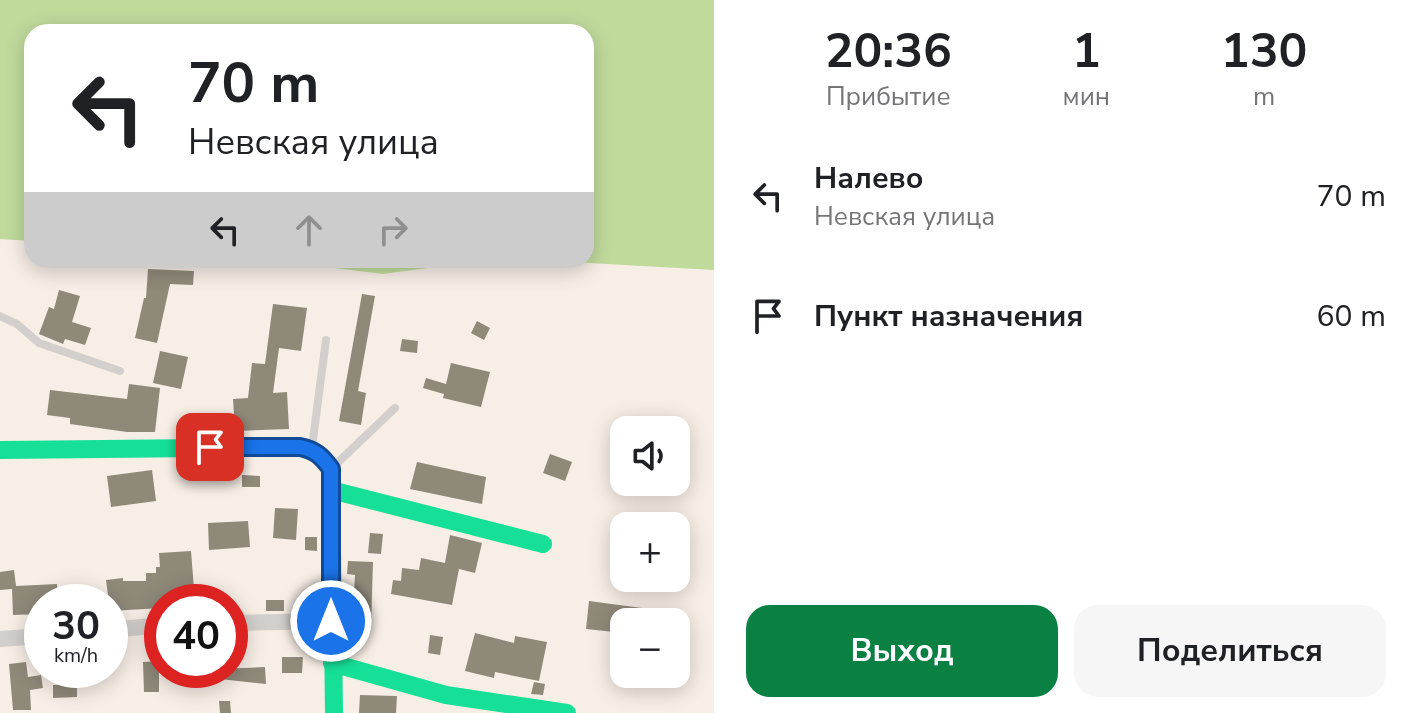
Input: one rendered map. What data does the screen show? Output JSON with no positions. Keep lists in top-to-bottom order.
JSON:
{
  "page": {
    "eta": [
      "20:36",
      "Прибытие",
      "1",
      "мин",
      "130",
      "m"
    ],
    "turn": ["70 m", "Невская улица"],
    "list": [
      {
        "name": "Налево",
        "note": "Невская улица",
        "value": "70 m"
      },
      {
        "name": "Пункт назначения",
        "value": "60 m"
      }
    ],
    "map_buttons": ["+", "−"],
    "speed": "30 km/h",
    "limit": "40",
    "buttons": ["Выход", "Поделиться"]
  }
}
